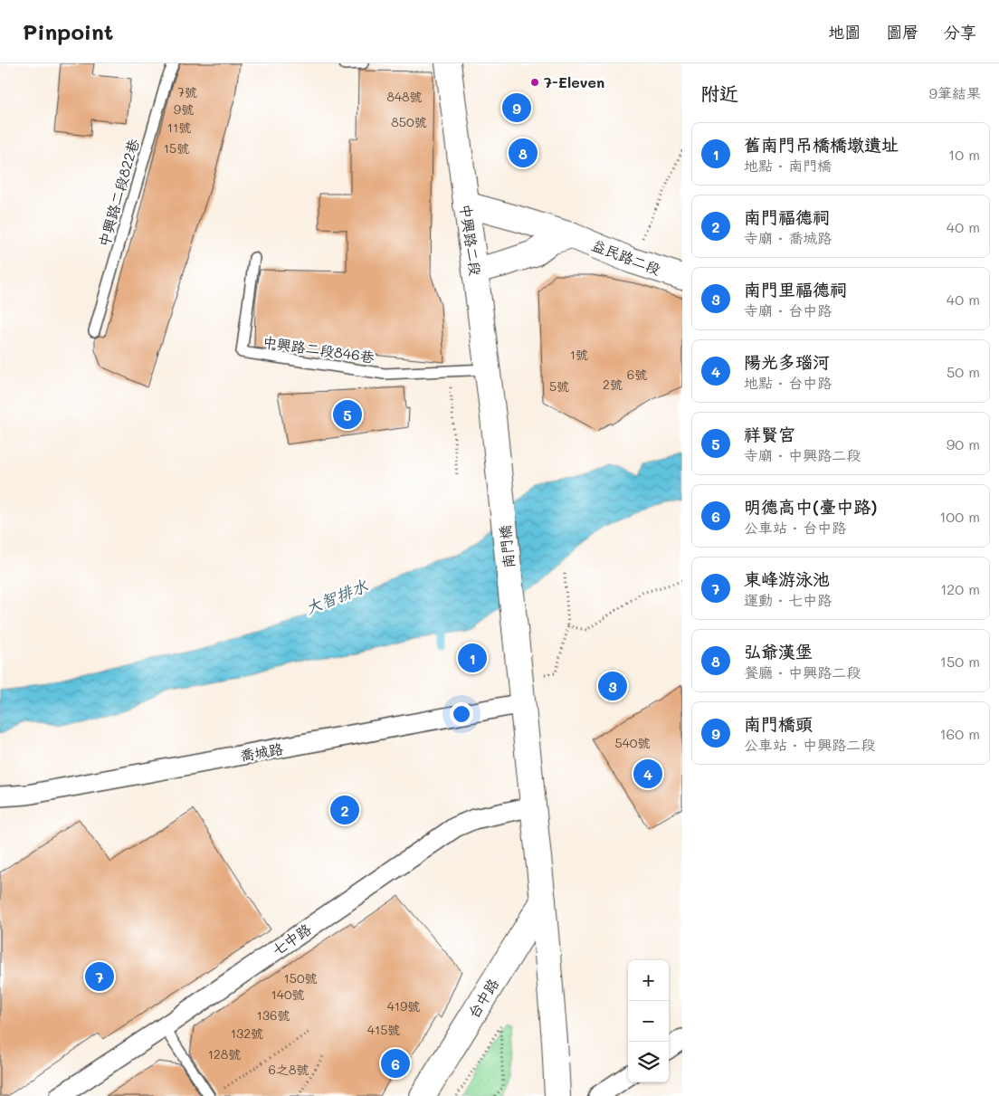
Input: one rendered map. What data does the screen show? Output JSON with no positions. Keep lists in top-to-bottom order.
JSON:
{
  "streets": {
    "street": [
      "中興路二段",
      "益民路二段",
      "南門橋",
      "喬城路",
      "七中路",
      "台中路"
    ],
    "lane": ["中興路二段822巷", "中興路二段846巷"]
  },
  "crossings": [
    ["中興路二段", "益民路二段"],
    ["中興路二段", "中興路二段846巷"],
    ["中興路二段", "南門橋"]
  ],
  "water": ["大智排水"],
  "places": ["7-Eleven"],
  "house_numbers": [
    "7號",
    "848號",
    "9號",
    "850號",
    "11號",
    "15號",
    "1號",
    "6號",
    "2號",
    "5號",
    "540號",
    "150號",
    "140號",
    "419號",
    "136號",
    "415號",
    "132號",
    "128號",
    "6之8號"
  ],
  "page": {
    "header": "Pinpoint",
    "nav": ["地圖", "圖層", "分享"],
    "heading": ["附近", "9筆結果"],
    "pins": [
      "9",
      "8",
      "5",
      "1",
      "3",
      "4",
      "2",
      "7",
      "6"
    ],
    "list": [
      {
        "mark": "1",
        "name": "舊南門吊橋橋墩遺址",
        "note": "地點 · 南門橋",
        "value": "10 m"
      },
      {
        "mark": "2",
        "name": "南門福德祠",
        "note": "寺廟 · 喬城路",
        "value": "40 m"
      },
      {
        "mark": "3",
        "name": "南門里福德祠",
        "note": "寺廟 · 台中路",
        "value": "40 m"
      },
      {
        "mark": "4",
        "name": "陽光多瑙河",
        "note": "地點 · 台中路",
        "value": "50 m"
      },
      {
        "mark": "5",
        "name": "祥賢宮",
        "note": "寺廟 · 中興路二段",
        "value": "90 m"
      },
      {
        "mark": "6",
        "name": "明德高中(臺中路)",
        "note": "公車站 · 台中路",
        "value": "100 m"
      },
      {
        "mark": "7",
        "name": "東峰游泳池",
        "note": "運動 · 七中路",
        "value": "120 m"
      },
      {
        "mark": "8",
        "name": "弘爺漢堡",
        "note": "餐廳 · 中興路二段",
        "value": "150 m"
      },
      {
        "mark": "9",
        "name": "南門橋頭",
        "note": "公車站 · 中興路二段",
        "value": "160 m"
      }
    ],
    "map_buttons": ["+", "−"]
  }
}
